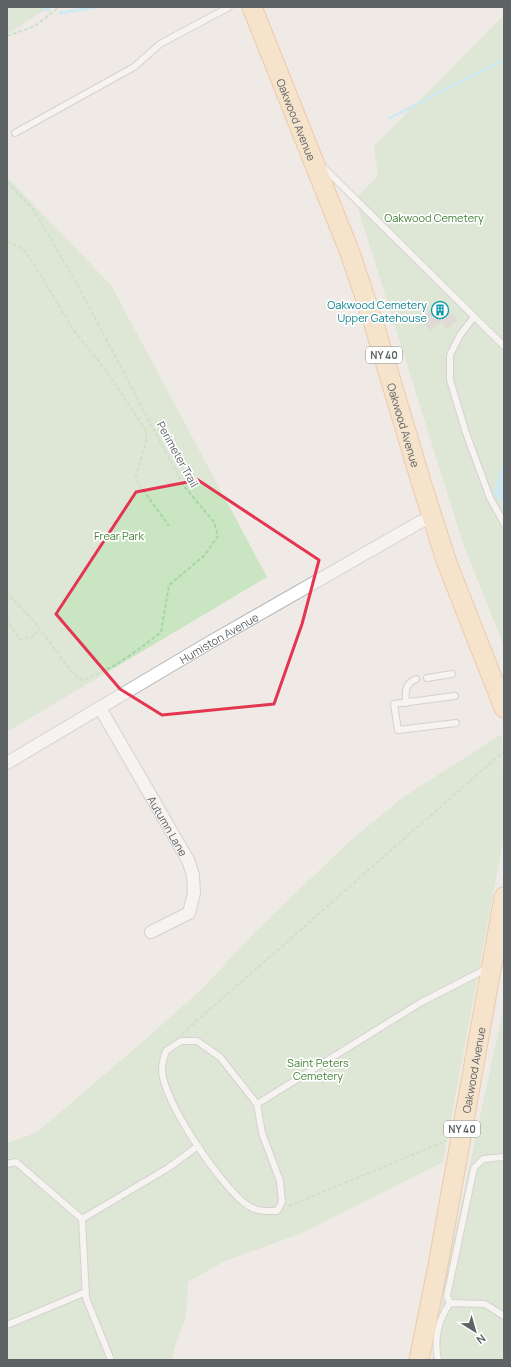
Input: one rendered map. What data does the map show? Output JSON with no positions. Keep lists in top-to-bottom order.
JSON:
{
  "streets": {
    "main road": ["Oakwood Avenue", "NY 40"],
    "street": ["Humiston Avenue", "Autumn Lane"],
    "path": ["Perimeter Trail"]
  },
  "crossings": [
    ["Oakwood Avenue", "Humiston Avenue"],
    ["Humiston Avenue", "Autumn Lane"]
  ],
  "parks": ["Oakwood Cemetery", "Frear Park", "Saint Peters Cemetery"],
  "places": {
    "building": ["Oakwood Cemetery Upper Gatehouse"]
  },
  "north": "bottom right"
}
